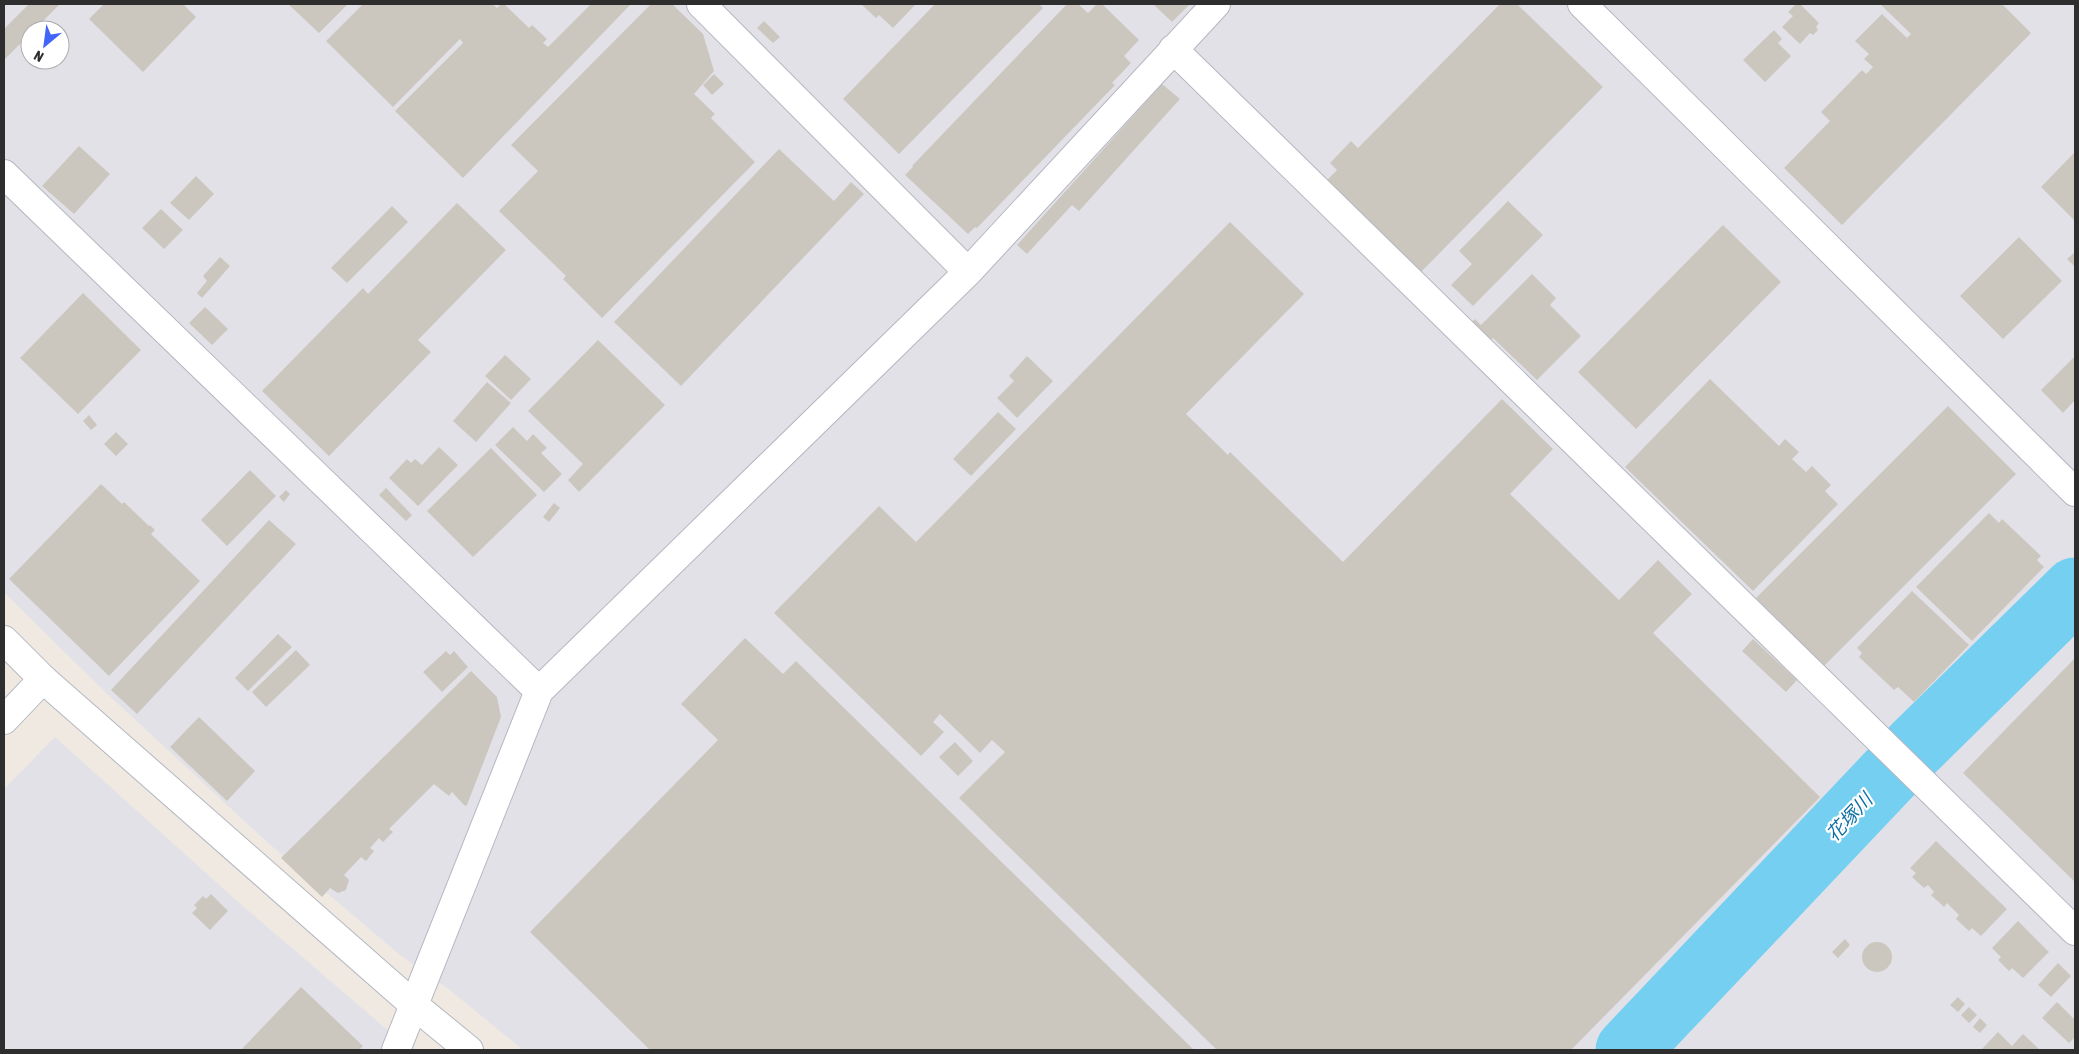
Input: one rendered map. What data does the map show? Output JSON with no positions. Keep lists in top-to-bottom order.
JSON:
{
  "water": ["花塚川"],
  "north": "bottom left"
}
